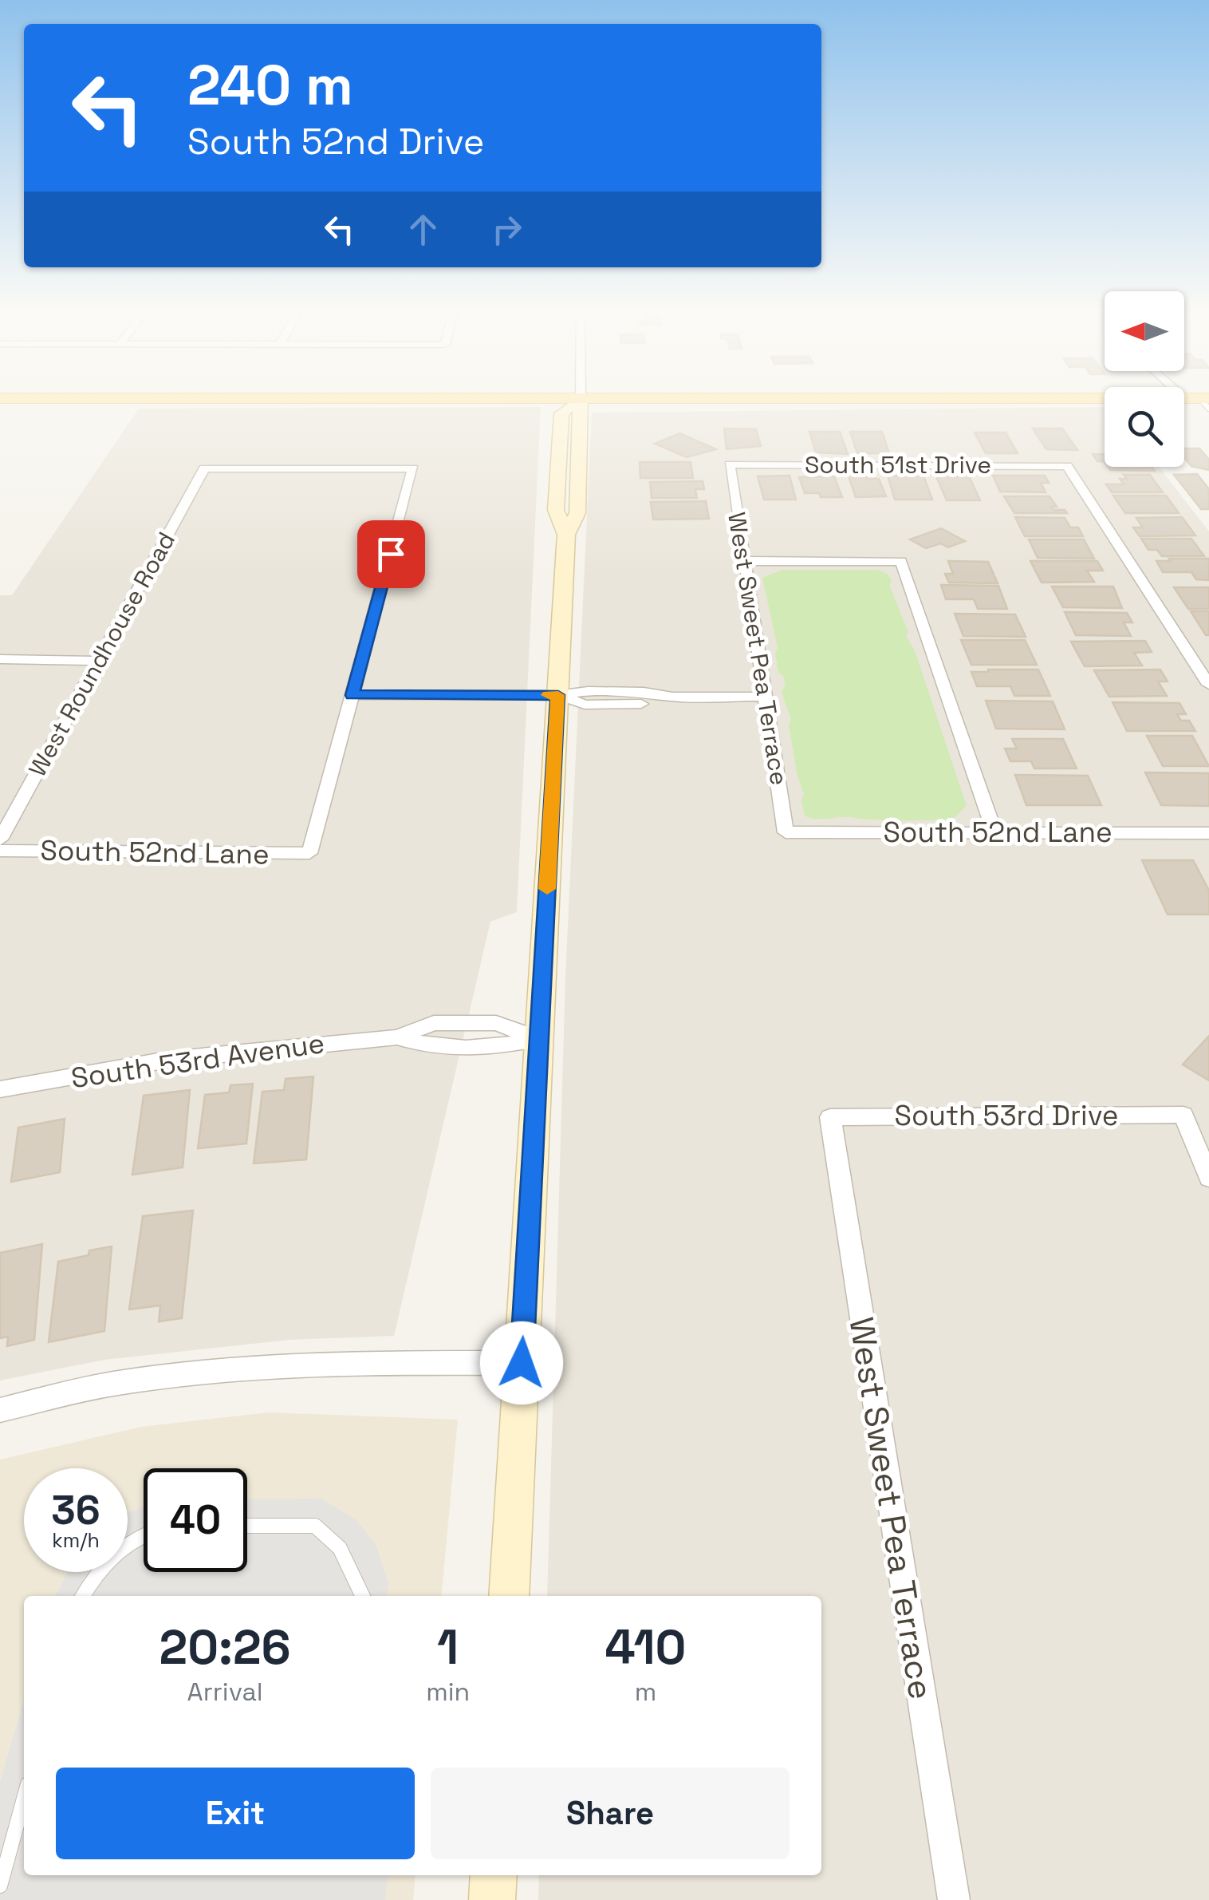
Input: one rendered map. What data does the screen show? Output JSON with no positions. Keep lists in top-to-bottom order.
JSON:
{
  "streets": {
    "street": [
      "South 51st Drive",
      "West Sweet Pea Terrace",
      "West Roundhouse Road",
      "South 52nd Lane",
      "South 53rd Avenue",
      "South 53rd Drive"
    ]
  },
  "crossings": [
    ["South 51st Drive", "West Sweet Pea Terrace"],
    ["West Sweet Pea Terrace", "South 52nd Lane"],
    ["West Sweet Pea Terrace", "South 53rd Drive"],
    ["West Roundhouse Road", "South 52nd Lane"]
  ],
  "north": "left",
  "page": {
    "turn": ["240 m", "South 52nd Drive"],
    "speed": "36 km/h",
    "limit": "40",
    "eta": [
      "20:26",
      "Arrival",
      "1",
      "min",
      "410",
      "m"
    ],
    "buttons": ["Exit", "Share"]
  }
}
